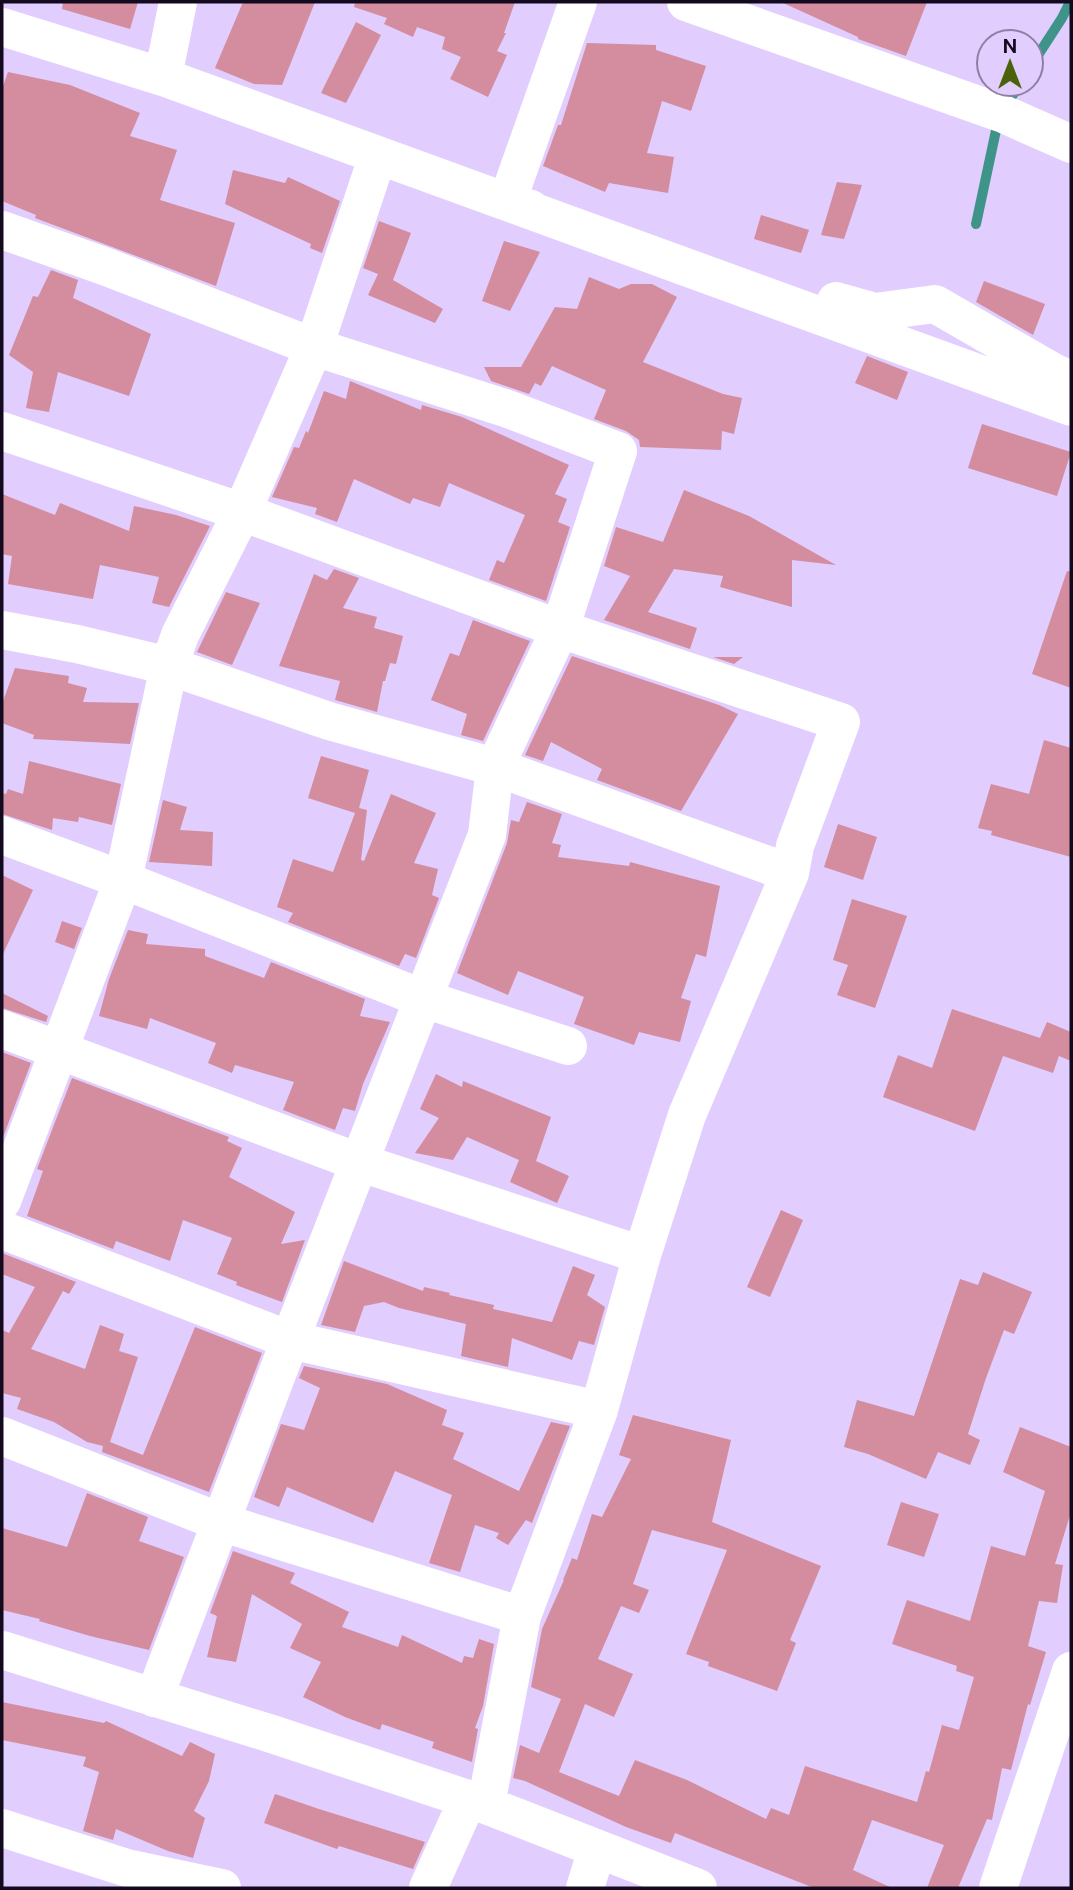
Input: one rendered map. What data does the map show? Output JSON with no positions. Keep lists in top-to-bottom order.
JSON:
{
  "north": "top"
}
